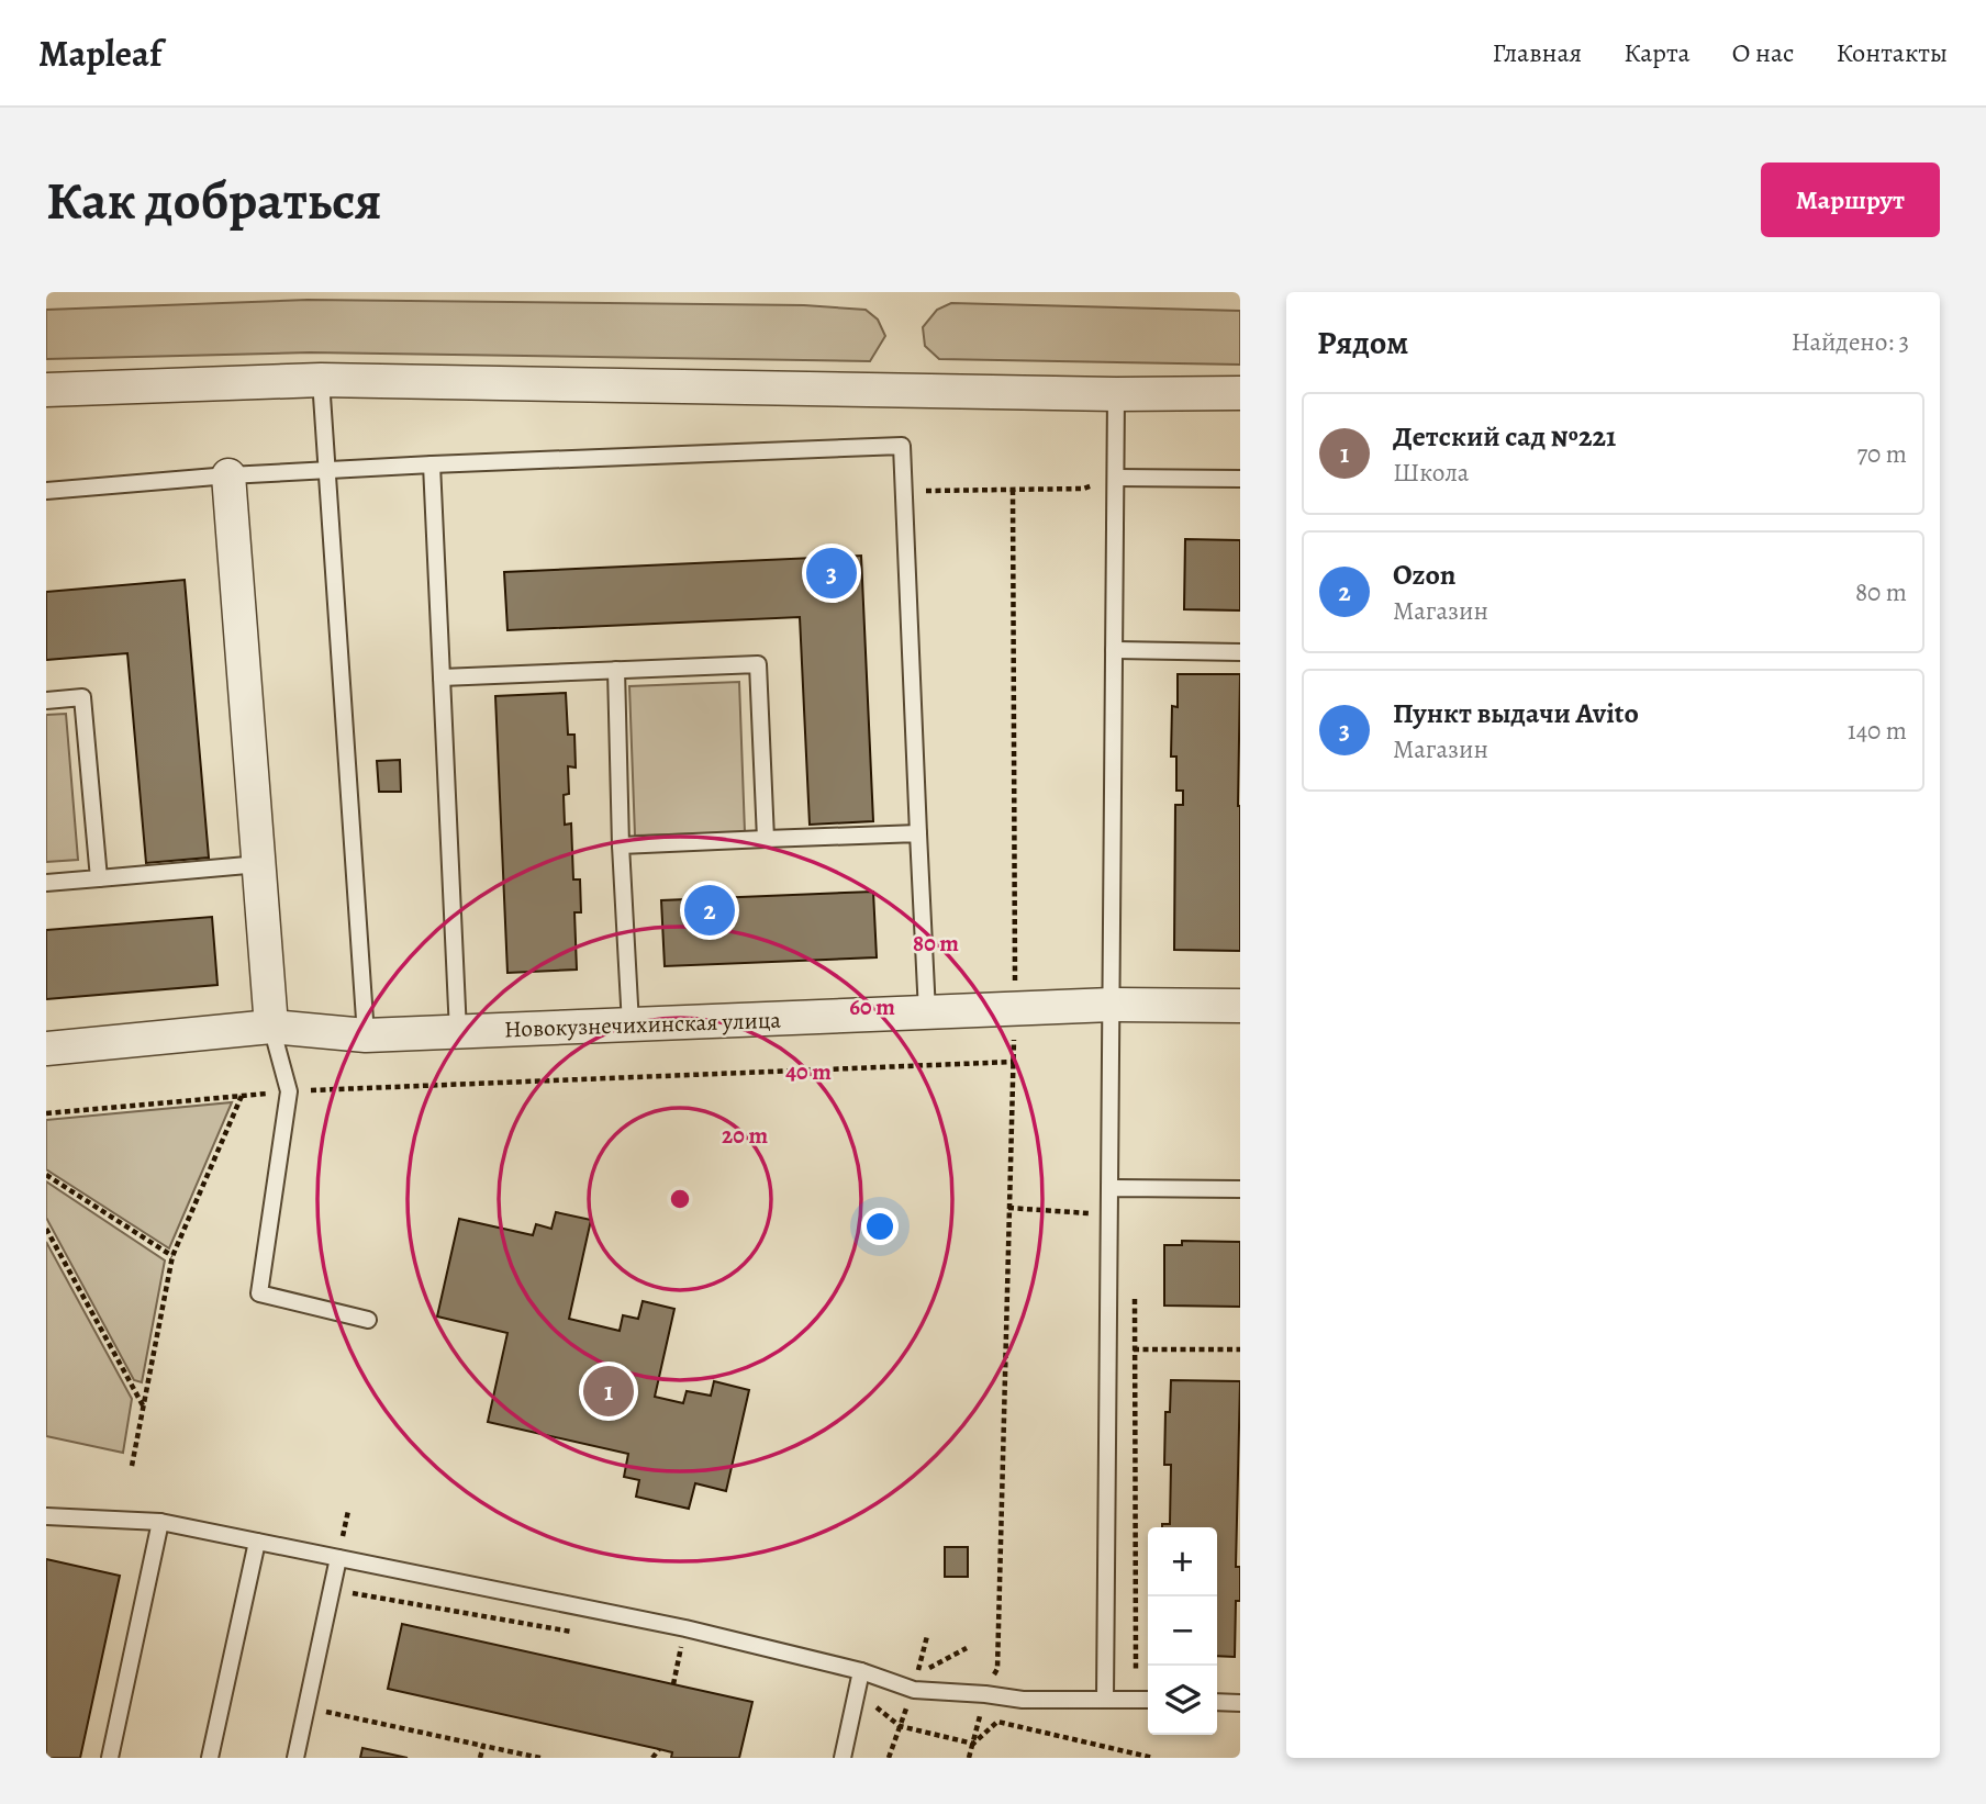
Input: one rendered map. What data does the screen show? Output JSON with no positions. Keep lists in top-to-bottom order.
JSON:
{
  "streets": {
    "street": ["Новокузнечихинская улица"]
  },
  "page": {
    "header": "Mapleaf",
    "nav": [
      "Главная",
      "Карта",
      "О нас",
      "Контакты"
    ],
    "buttons": "Маршрут",
    "title": "Как добраться",
    "heading": ["Рядом", "Найдено: 3"],
    "list": [
      {
        "mark": "1",
        "name": "Детский сад №221",
        "note": "Школа",
        "value": "70 m"
      },
      {
        "mark": "2",
        "name": "Ozon",
        "note": "Магазин",
        "value": "80 m"
      },
      {
        "mark": "3",
        "name": "Пункт выдачи Avito",
        "note": "Магазин",
        "value": "140 m"
      }
    ],
    "pins": ["3", "2", "1"],
    "map_buttons": ["+", "−"]
  },
  "rings": [
    "80 m",
    "60 m",
    "40 m",
    "20 m"
  ]
}
